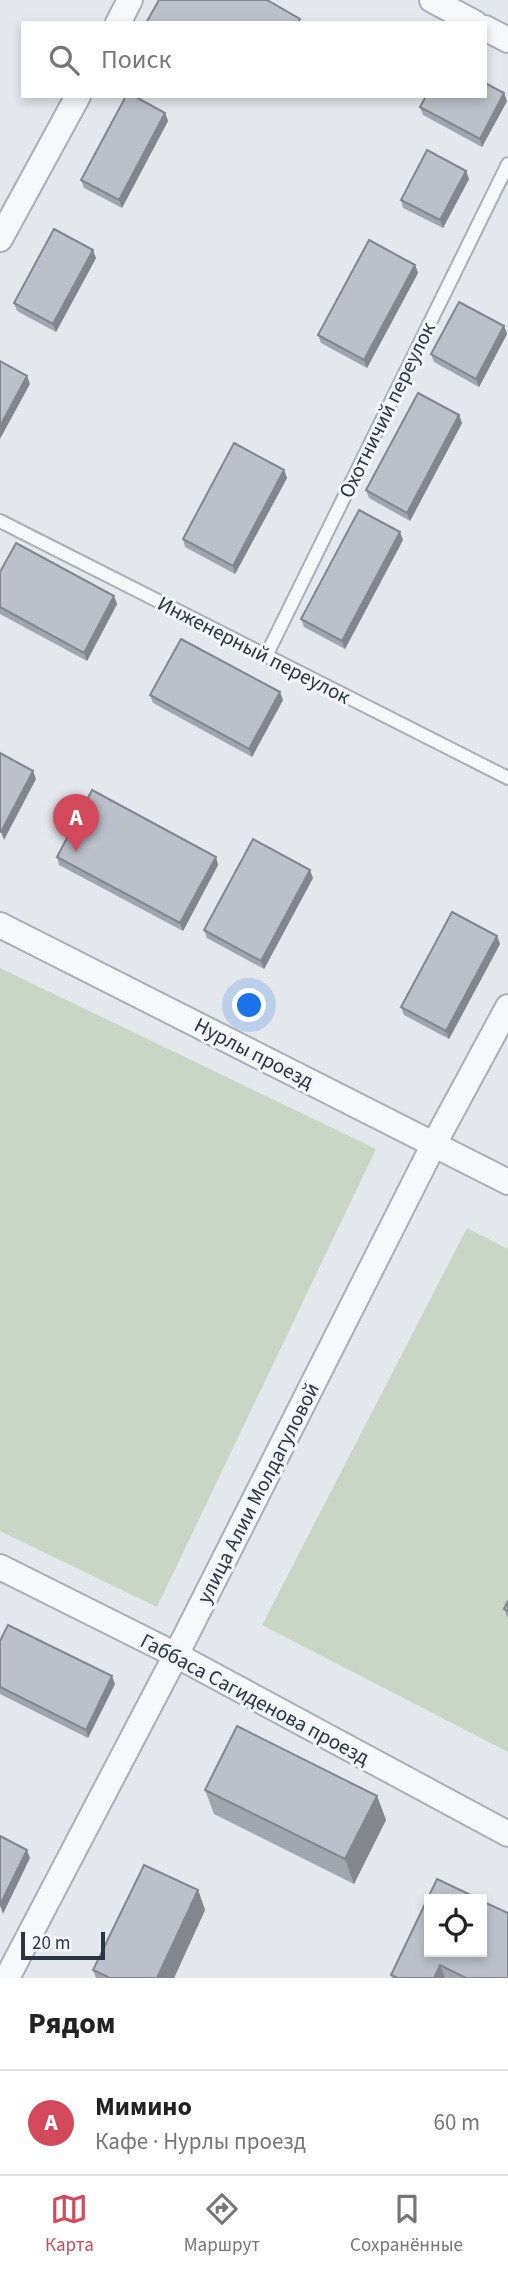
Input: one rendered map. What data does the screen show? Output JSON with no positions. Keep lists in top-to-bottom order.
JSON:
{
  "streets": {
    "street": ["Нурлы проезд", "улица Алии Молдагуловой", "Габбаса Сагиденова проезд"],
    "lane": ["Охотничий переулок", "Инженерный переулок"]
  },
  "crossings": [
    ["Охотничий переулок", "Инженерный переулок"],
    ["Нурлы проезд", "улица Алии Молдагуловой"],
    ["улица Алии Молдагуловой", "Габбаса Сагиденова проезд"]
  ],
  "scale_bar": "20 m",
  "page": {
    "search": "Поиск",
    "pins": "A",
    "scale": "20 m",
    "heading": "Рядом",
    "list": [
      {
        "mark": "A",
        "name": "Мимино",
        "note": "Кафе · Нурлы проезд",
        "value": "60 m"
      }
    ],
    "nav": ["Карта", "Маршрут", "Сохранённые"]
  }
}
